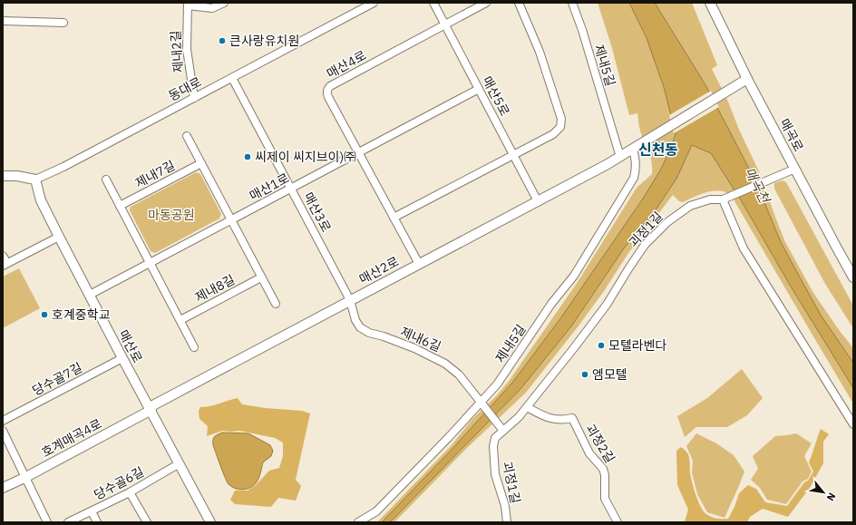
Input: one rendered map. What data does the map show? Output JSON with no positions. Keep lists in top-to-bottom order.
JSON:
{
  "streets": {
    "street": [
      "제내2길",
      "매산4로",
      "제내5길",
      "동대로",
      "매산5로",
      "매곡로",
      "제내7길",
      "매산1로",
      "매산3로",
      "괴정1길",
      "매산2로",
      "제내8길",
      "제내6길",
      "매산로",
      "당수골7길",
      "호계매곡4로",
      "괴정2길",
      "당수골6길"
    ]
  },
  "crossings": [
    ["제내2길", "동대로"],
    ["매산4로", "매산5로"],
    ["매산4로", "매산1로"],
    ["매산4로", "매산2로"],
    ["제내5길", "매산2로"],
    ["제내5길", "제내6길"],
    ["동대로", "매산3로"],
    ["동대로", "매산로"],
    ["매산5로", "매산1로"],
    ["매산5로", "매산2로"],
    ["매곡로", "괴정1길"],
    ["매곡로", "매산2로"],
    ["매산1로", "매산3로"],
    ["매산1로", "매산로"],
    ["매산3로", "매산2로"],
    ["매산3로", "제내6길"],
    ["괴정1길", "제내6길"],
    ["괴정1길", "괴정2길"],
    ["매산2로", "제내6길"],
    ["매산2로", "매산로"],
    ["매산2로", "호계매곡4로"],
    ["매산로", "당수골7길"],
    ["매산로", "호계매곡4로"],
    ["매산로", "당수골6길"]
  ],
  "districts": ["신천동"],
  "water": ["매곡천"],
  "parks": ["마동공원"],
  "places": [
    "큰사랑유치원",
    "씨제이 씨지브이)㈜",
    "호계중학교",
    "모텔라벤다",
    "엠모텔"
  ],
  "north": "bottom right"
}
